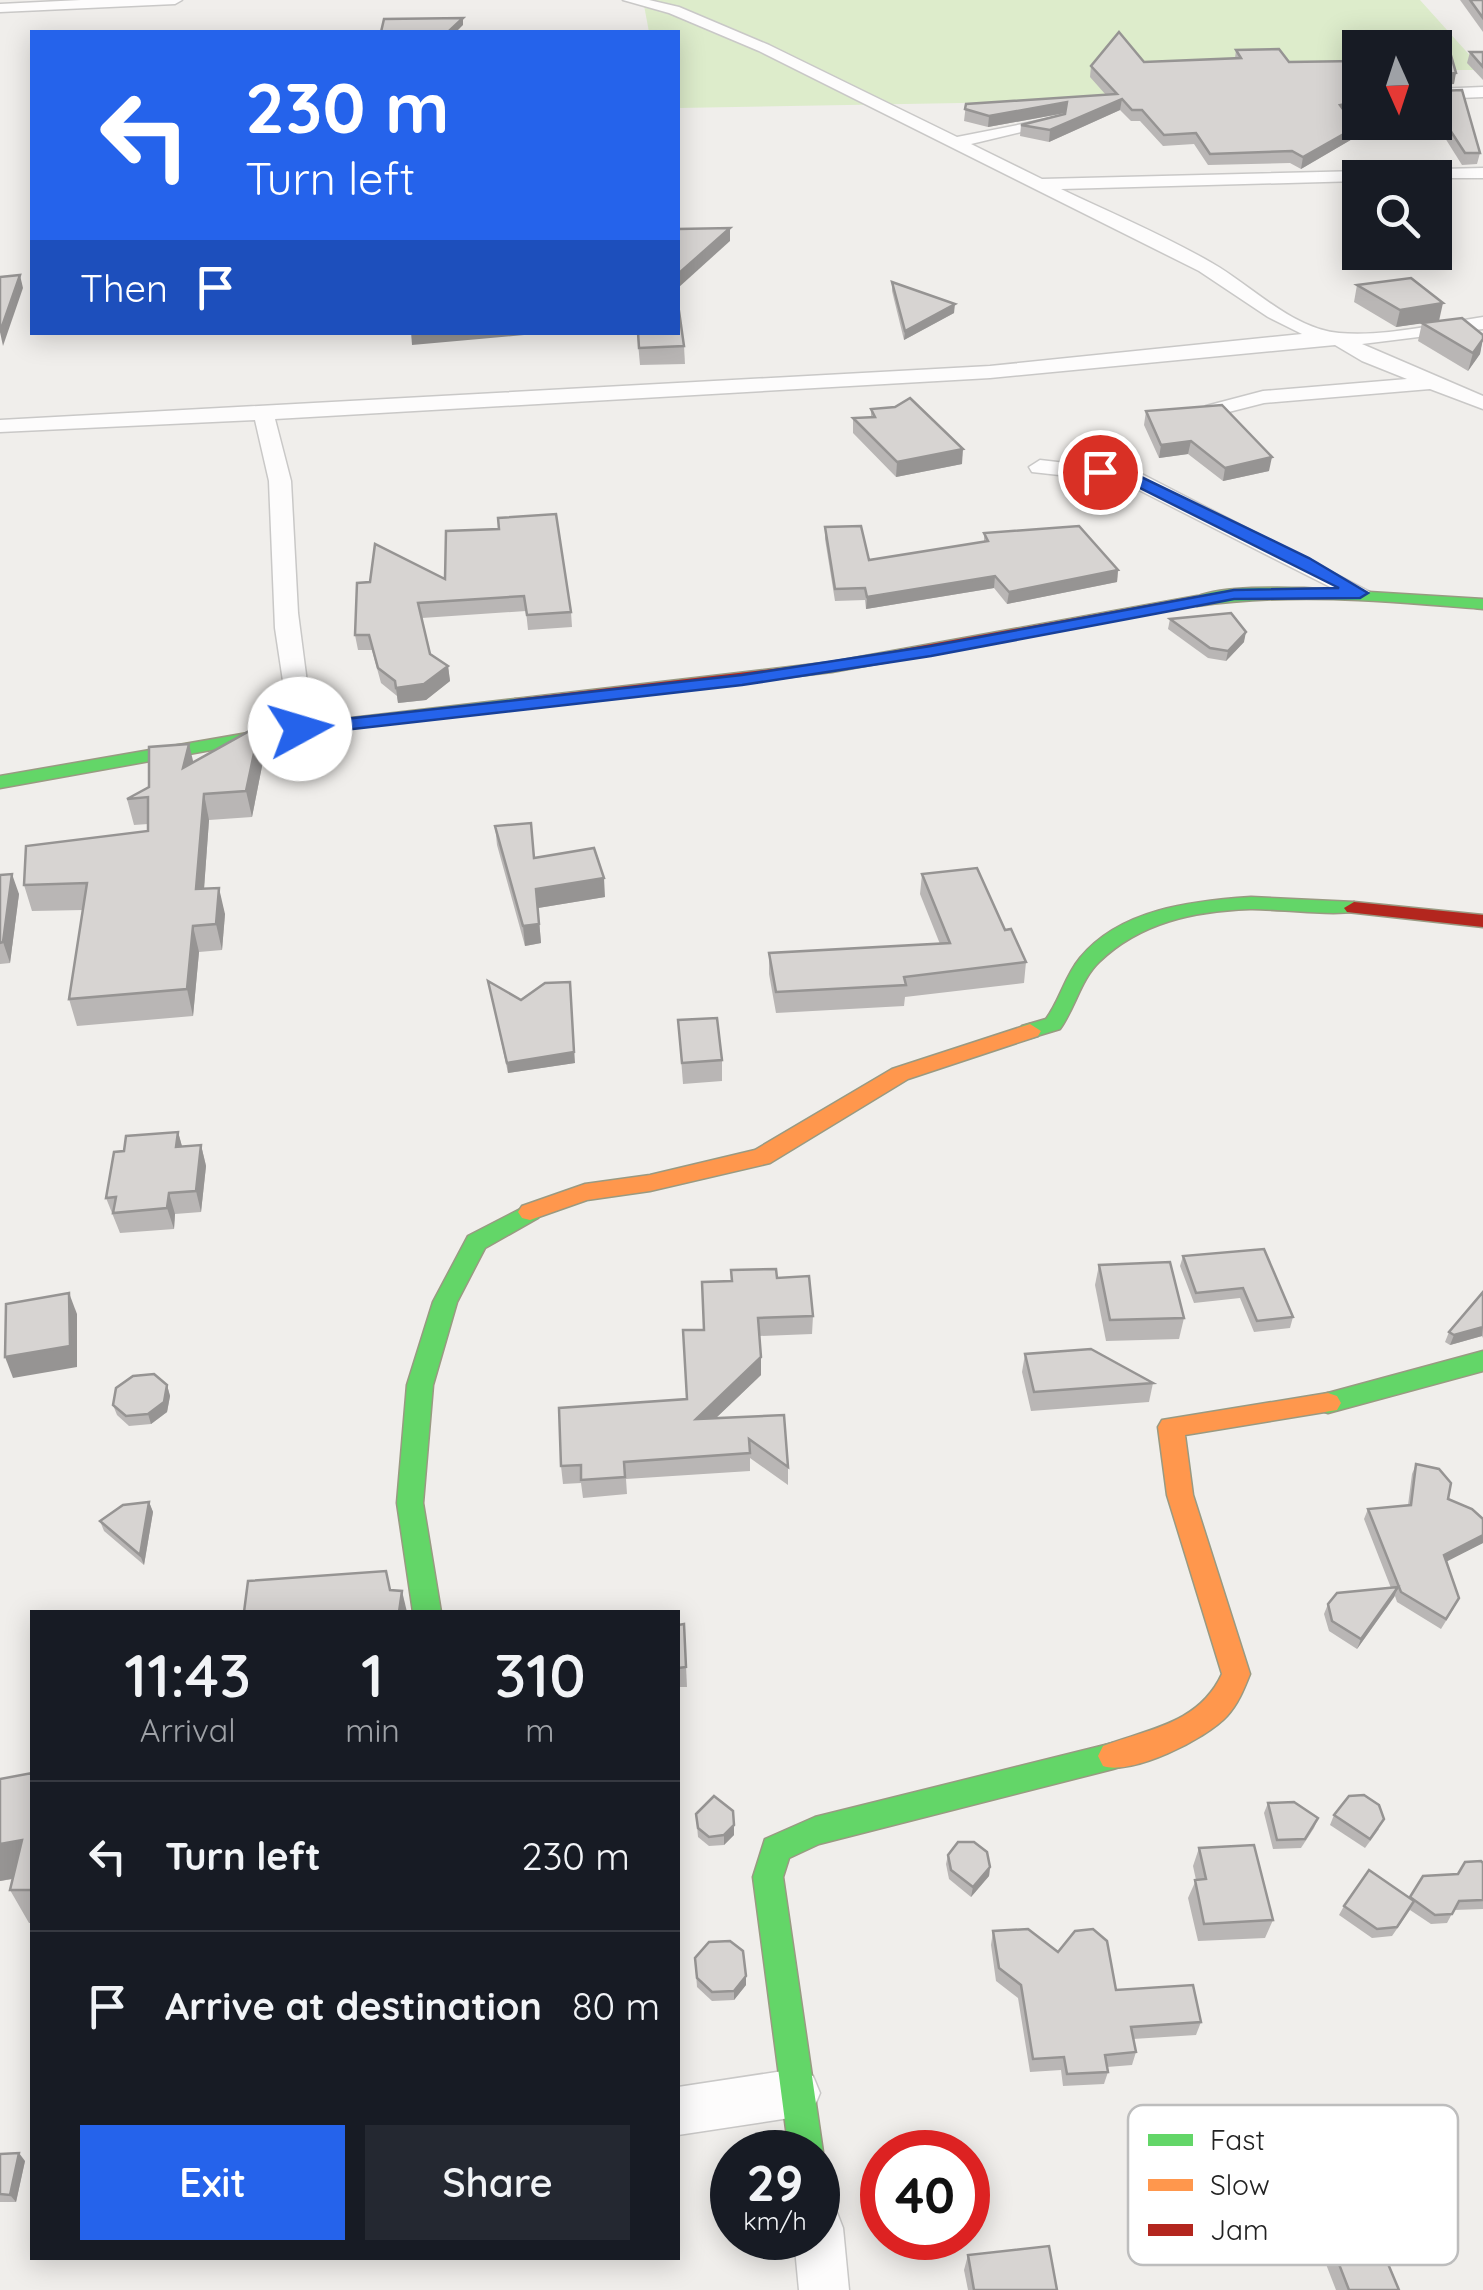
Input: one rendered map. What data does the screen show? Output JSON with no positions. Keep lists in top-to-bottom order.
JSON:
{
  "legend": ["Fast", "Slow", "Jam"],
  "north": "bottom",
  "page": {
    "turn": ["230 m", "Turn left"],
    "then": "Then",
    "eta": [
      "11:43",
      "Arrival",
      "1",
      "min",
      "310",
      "m"
    ],
    "list": [
      {
        "name": "Turn left",
        "value": "230 m"
      },
      {
        "name": "Arrive at destination",
        "value": "80 m"
      }
    ],
    "buttons": ["Exit", "Share"],
    "speed": "29 km/h",
    "limit": "40"
  }
}
